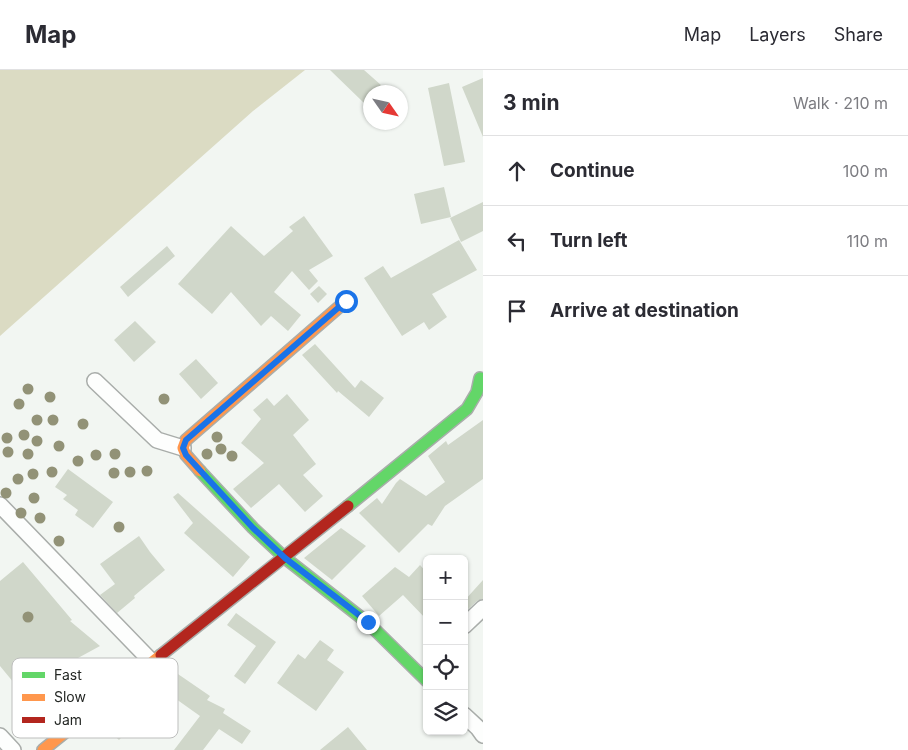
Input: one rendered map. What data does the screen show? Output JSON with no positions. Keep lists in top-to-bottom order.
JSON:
{
  "legend": ["Fast", "Slow", "Jam"],
  "north": "bottom right",
  "page": {
    "header": "Map",
    "nav": ["Map", "Layers", "Share"],
    "heading": ["3 min", "Walk · 210 m"],
    "list": [
      ["Continue", "100 m"],
      ["Turn left", "110 m"],
      "Arrive at destination"
    ],
    "map_buttons": ["+", "−"]
  }
}
